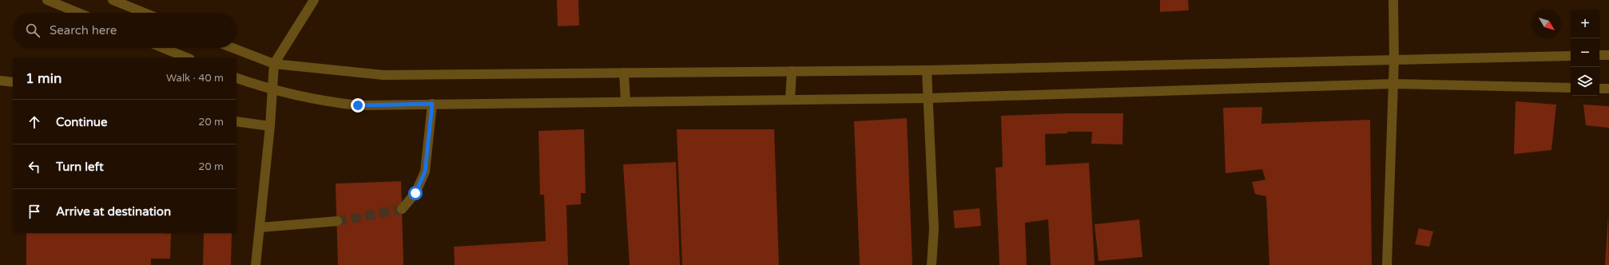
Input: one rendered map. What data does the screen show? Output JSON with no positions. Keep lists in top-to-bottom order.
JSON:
{
  "north": "bottom right",
  "page": {
    "map_buttons": ["+", "−"],
    "search": "Search here",
    "heading": ["1 min", "Walk · 40 m"],
    "list": [
      ["Continue", "20 m"],
      ["Turn left", "20 m"],
      "Arrive at destination"
    ]
  }
}
